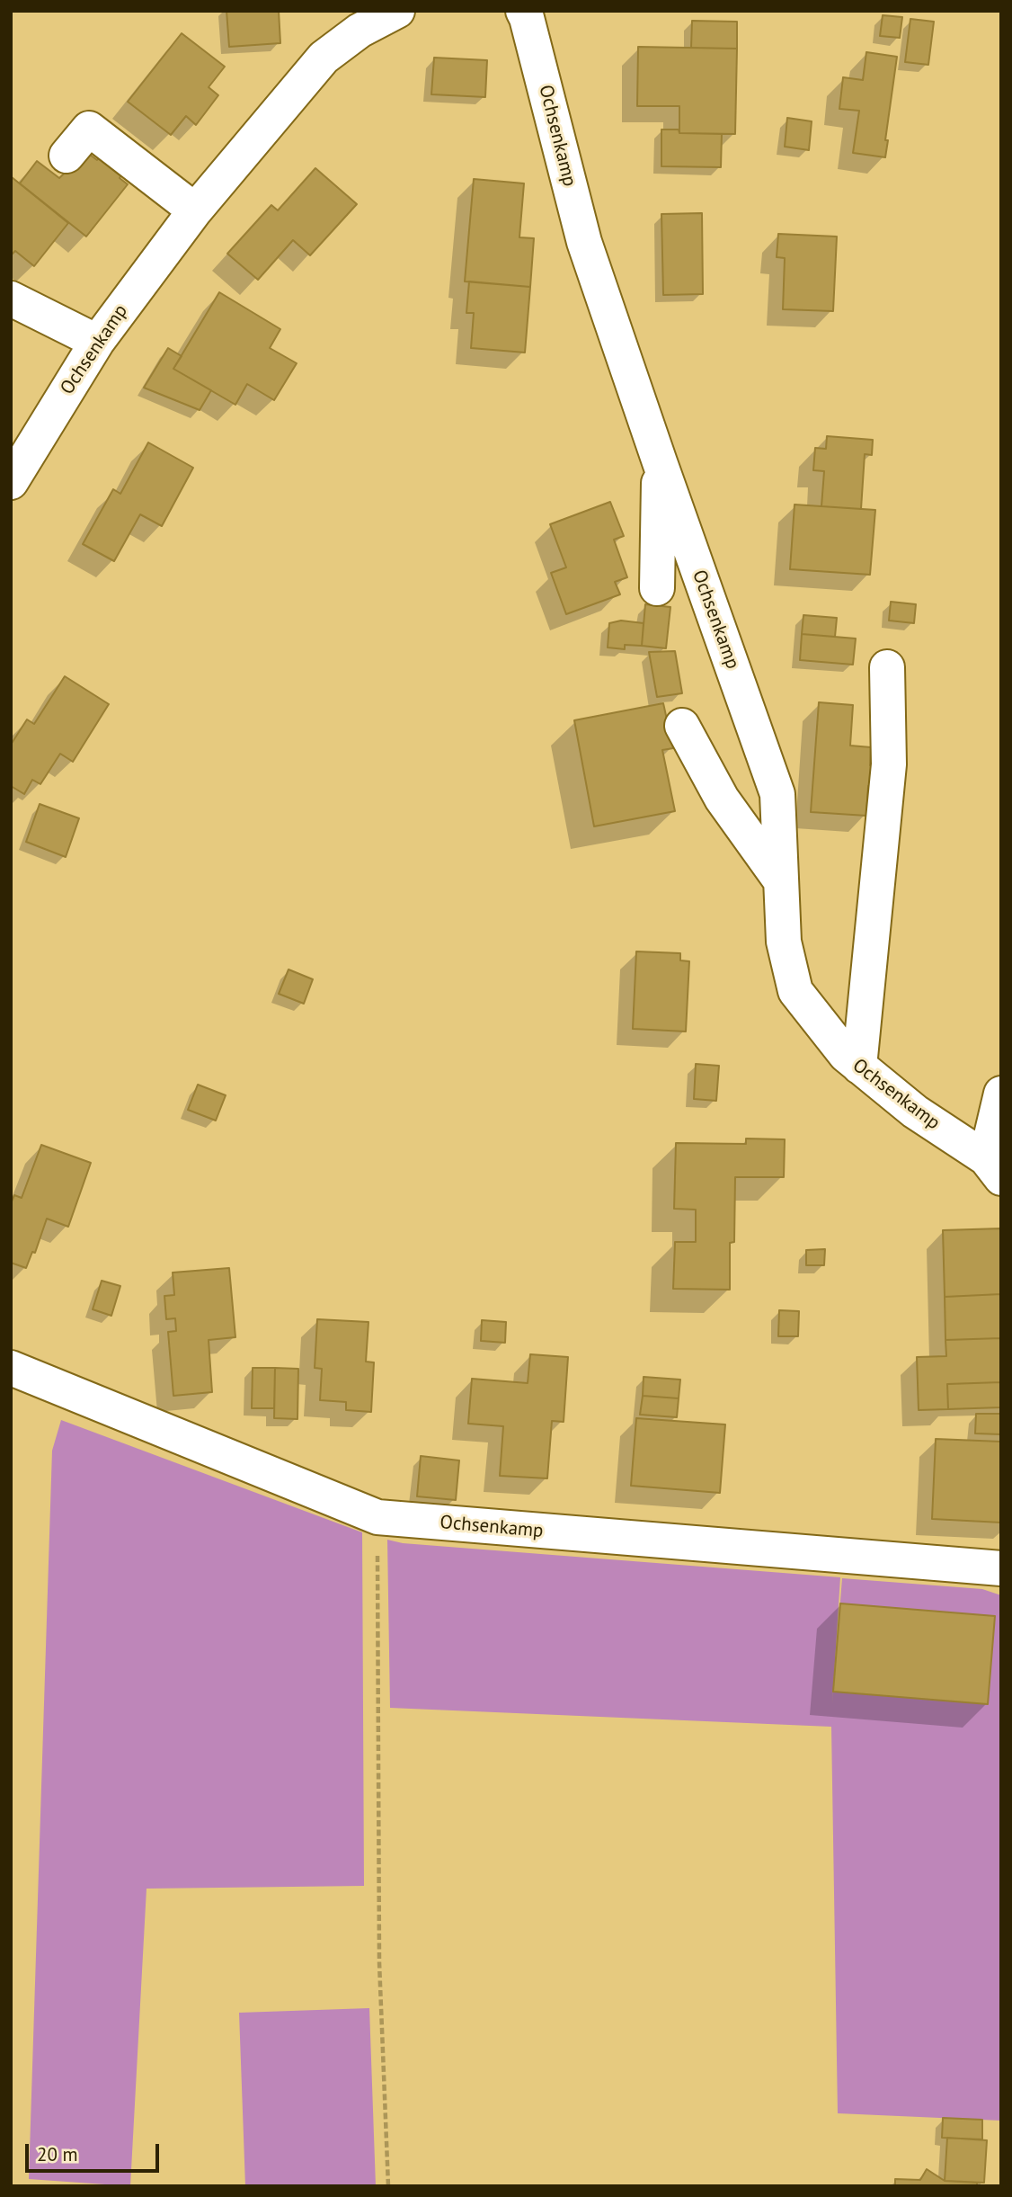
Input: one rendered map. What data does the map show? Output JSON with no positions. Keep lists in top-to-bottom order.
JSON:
{
  "streets": {
    "street": ["Ochsenkamp"]
  },
  "scale_bar": "20 m"
}
